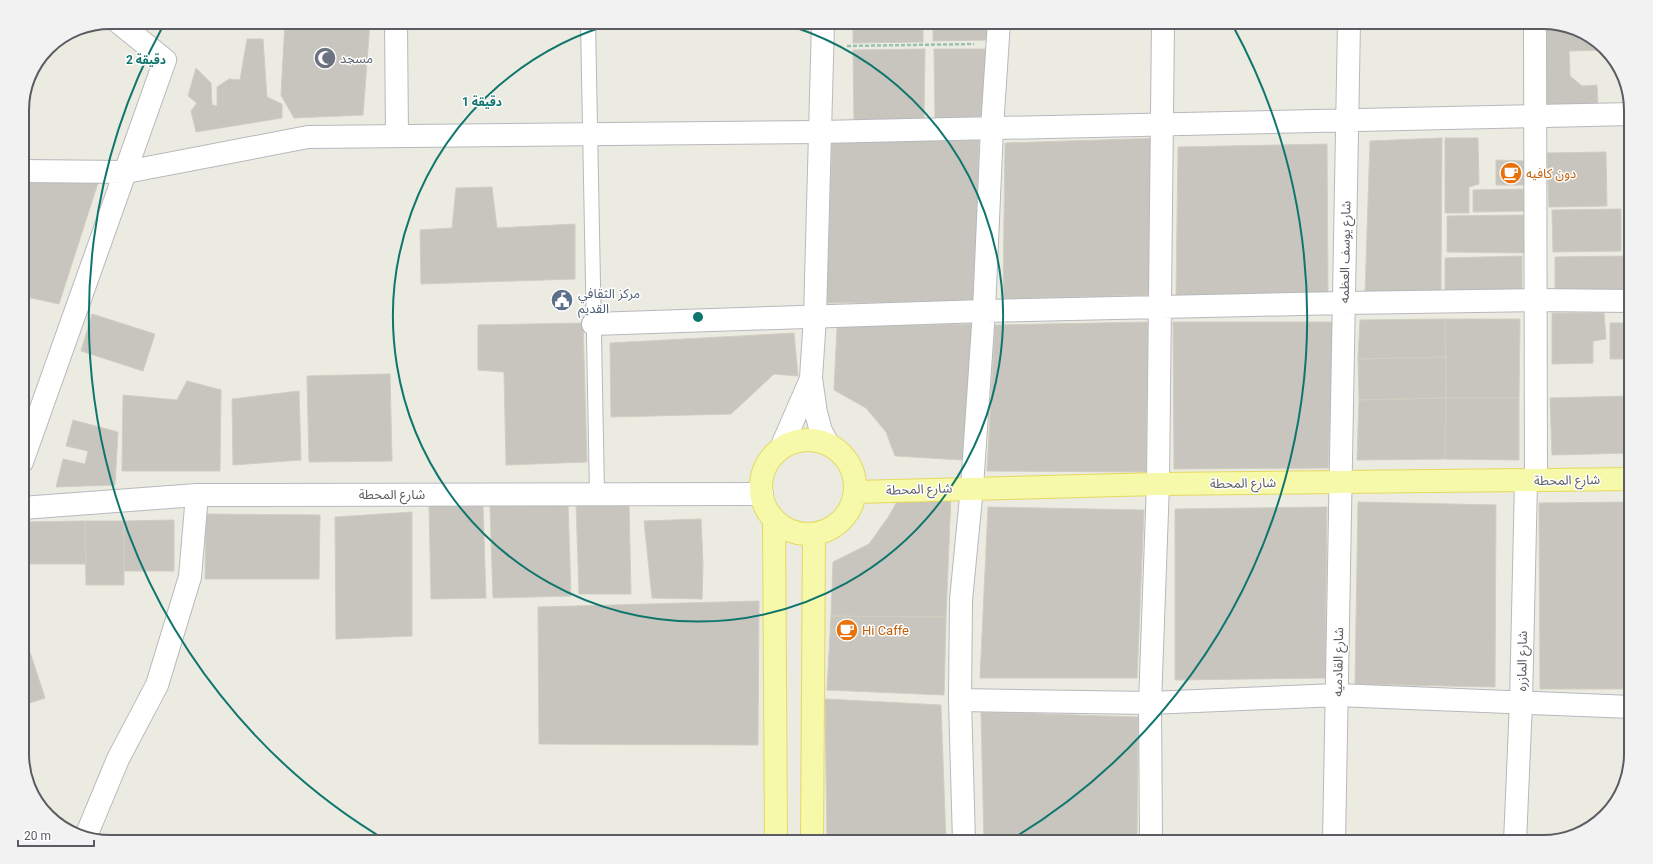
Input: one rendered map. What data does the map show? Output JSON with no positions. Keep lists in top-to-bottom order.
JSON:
{
  "streets": {
    "main road": ["شارع المحطة"],
    "street": ["شارع يوسف العظمه", "شارع المازره", "شارع القادميه"]
  },
  "crossings": [
    ["شارع يوسف العظمه", "شارع المحطة"],
    ["شارع يوسف العظمه", "شارع القادميه"],
    ["شارع المحطة", "شارع المازره"],
    ["شارع المحطة", "شارع القادميه"]
  ],
  "places": {
    "mosque": ["مسجد"],
    "cafe": ["دون كافيه", "Hi Caffe"],
    "public building": ["مركز الثقافي القديم"]
  },
  "scale_bar": "20 m",
  "rings": ["2 دقيقة", "1 دقيقة"]
}
